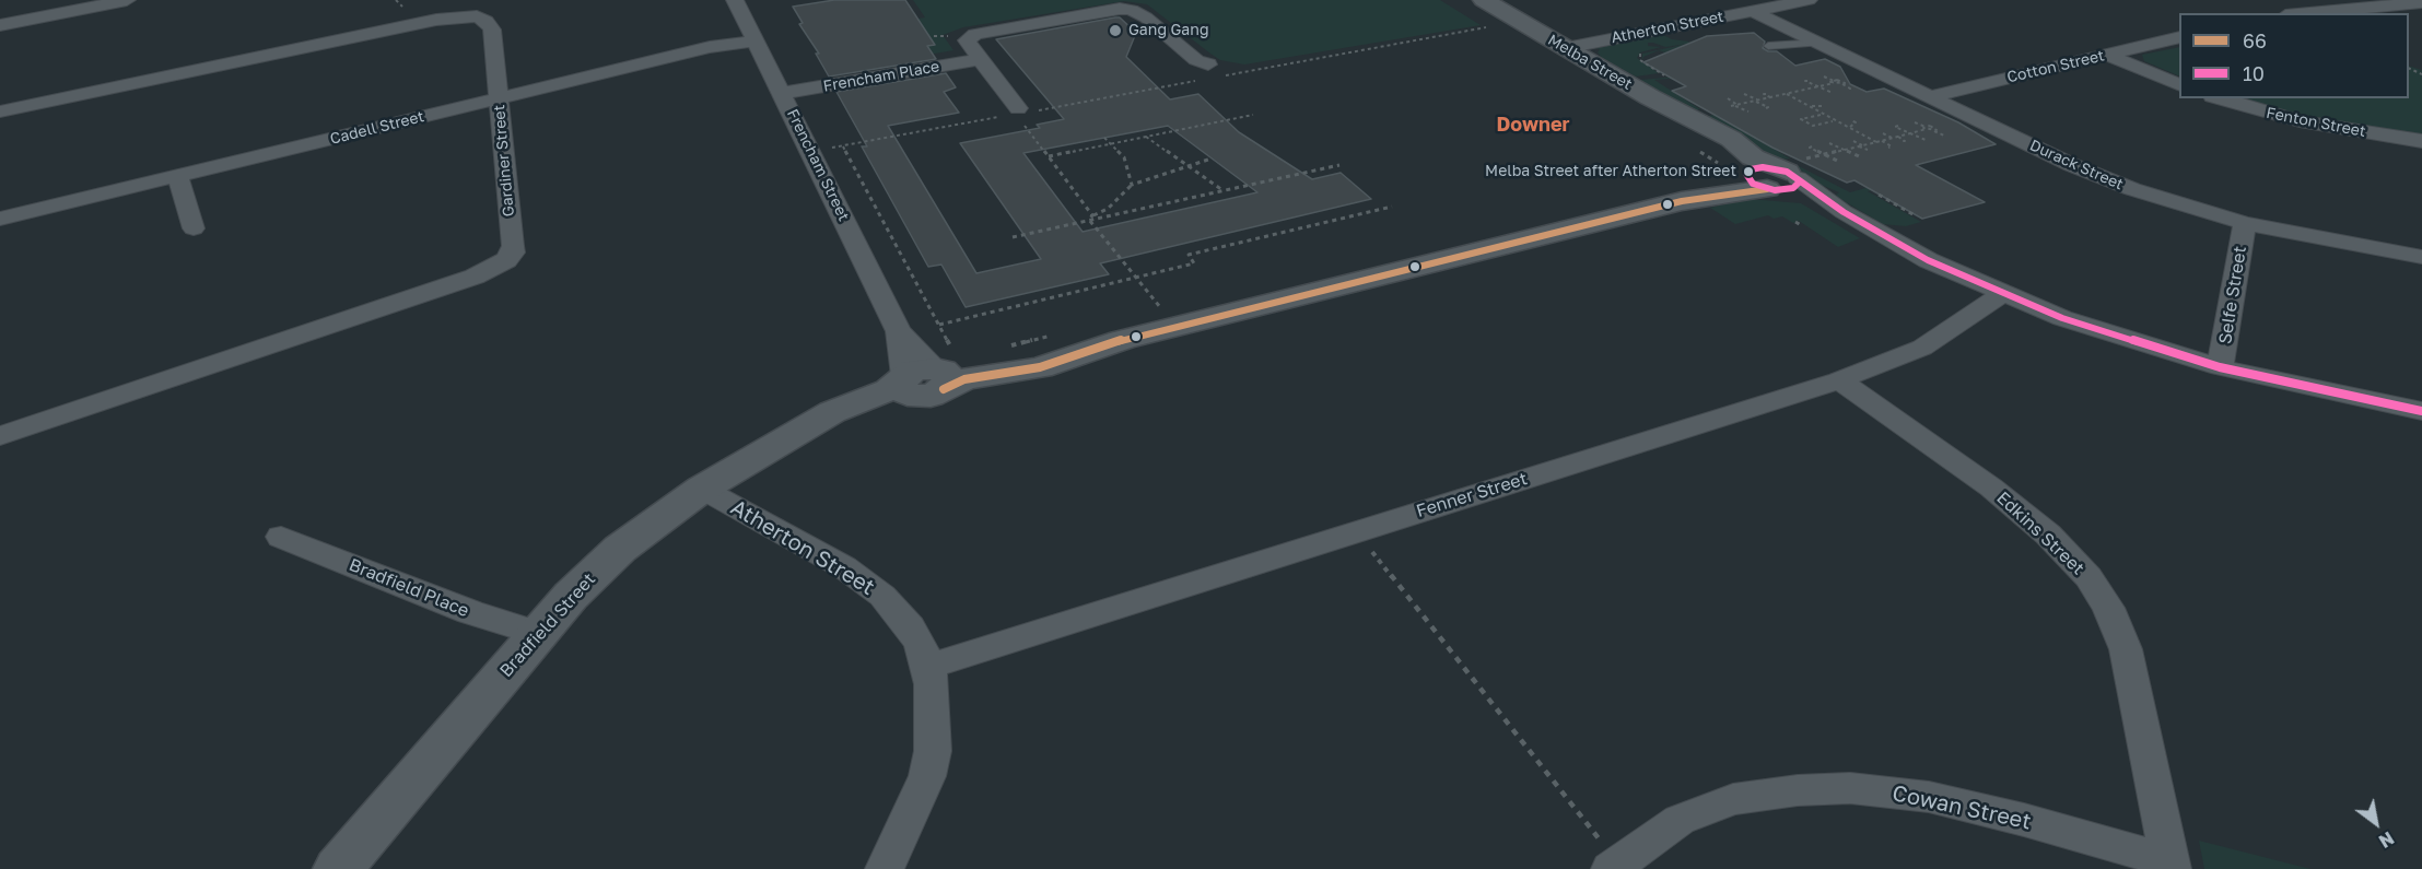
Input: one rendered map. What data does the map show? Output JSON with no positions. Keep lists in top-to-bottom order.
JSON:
{
  "streets": {
    "street": [
      "Atherton Street",
      "Melba Street",
      "Cotton Street",
      "Frencham Place",
      "Fenton Street",
      "Cadell Street",
      "Gardiner Street",
      "Frencham Street",
      "Durack Street",
      "Selfe Street",
      "Fenner Street",
      "Edkins Street",
      "Bradfield Place",
      "Bradfield Street",
      "Cowan Street"
    ]
  },
  "crossings": [
    ["Atherton Street", "Melba Street"],
    ["Atherton Street", "Durack Street"],
    ["Atherton Street", "Fenner Street"],
    ["Atherton Street", "Bradfield Street"],
    ["Melba Street", "Selfe Street"],
    ["Melba Street", "Fenner Street"],
    ["Melba Street", "Bradfield Street"],
    ["Cotton Street", "Durack Street"],
    ["Frencham Place", "Frencham Street"],
    ["Cadell Street", "Gardiner Street"],
    ["Cadell Street", "Frencham Street"],
    ["Frencham Street", "Bradfield Street"],
    ["Durack Street", "Selfe Street"],
    ["Fenner Street", "Edkins Street"],
    ["Edkins Street", "Cowan Street"],
    ["Bradfield Place", "Bradfield Street"]
  ],
  "districts": ["Downer"],
  "places": ["Gang Gang", "Melba Street after Atherton Street"],
  "lines": ["transit line 10", "transit line 66"],
  "legend": ["66", "10"],
  "north": "bottom right"
}
